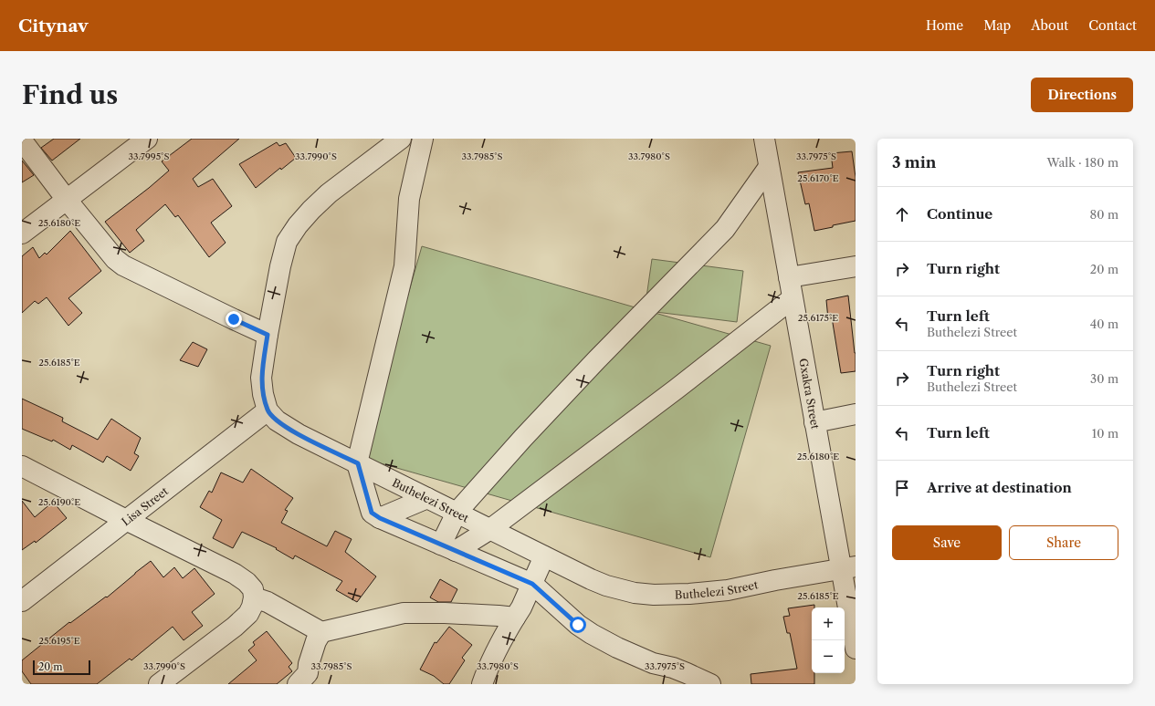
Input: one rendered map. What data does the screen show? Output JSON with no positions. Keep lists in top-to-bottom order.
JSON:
{
  "streets": {
    "street": ["Gxakra Street", "Buthelezi Street", "Lisa Street"]
  },
  "crossings": [
    ["Gxakra Street", "Buthelezi Street"],
    ["Buthelezi Street", "Lisa Street"]
  ],
  "scale_bar": "20 m",
  "page": {
    "header": "Citynav",
    "nav": [
      "Home",
      "Map",
      "About",
      "Contact"
    ],
    "buttons": [
      "Directions",
      ["Save", "Share"]
    ],
    "title": "Find us",
    "heading": ["3 min", "Walk · 180 m"],
    "list": [
      ["Continue", "80 m"],
      ["Turn right", "20 m"],
      ["Turn left", "Buthelezi Street", "40 m"],
      ["Turn right", "Buthelezi Street", "30 m"],
      ["Turn left", "10 m"],
      "Arrive at destination"
    ],
    "map_buttons": ["+", "−"],
    "scale": "20 m"
  },
  "coordinates": [
    "33.7995°S",
    "33.7990°S",
    "33.7985°S",
    "33.7980°S",
    "33.7975°S",
    "25.6170°E",
    "25.6180°E",
    "25.6175°E",
    "25.6185°E",
    "25.6190°E",
    "25.6195°E"
  ]
}
